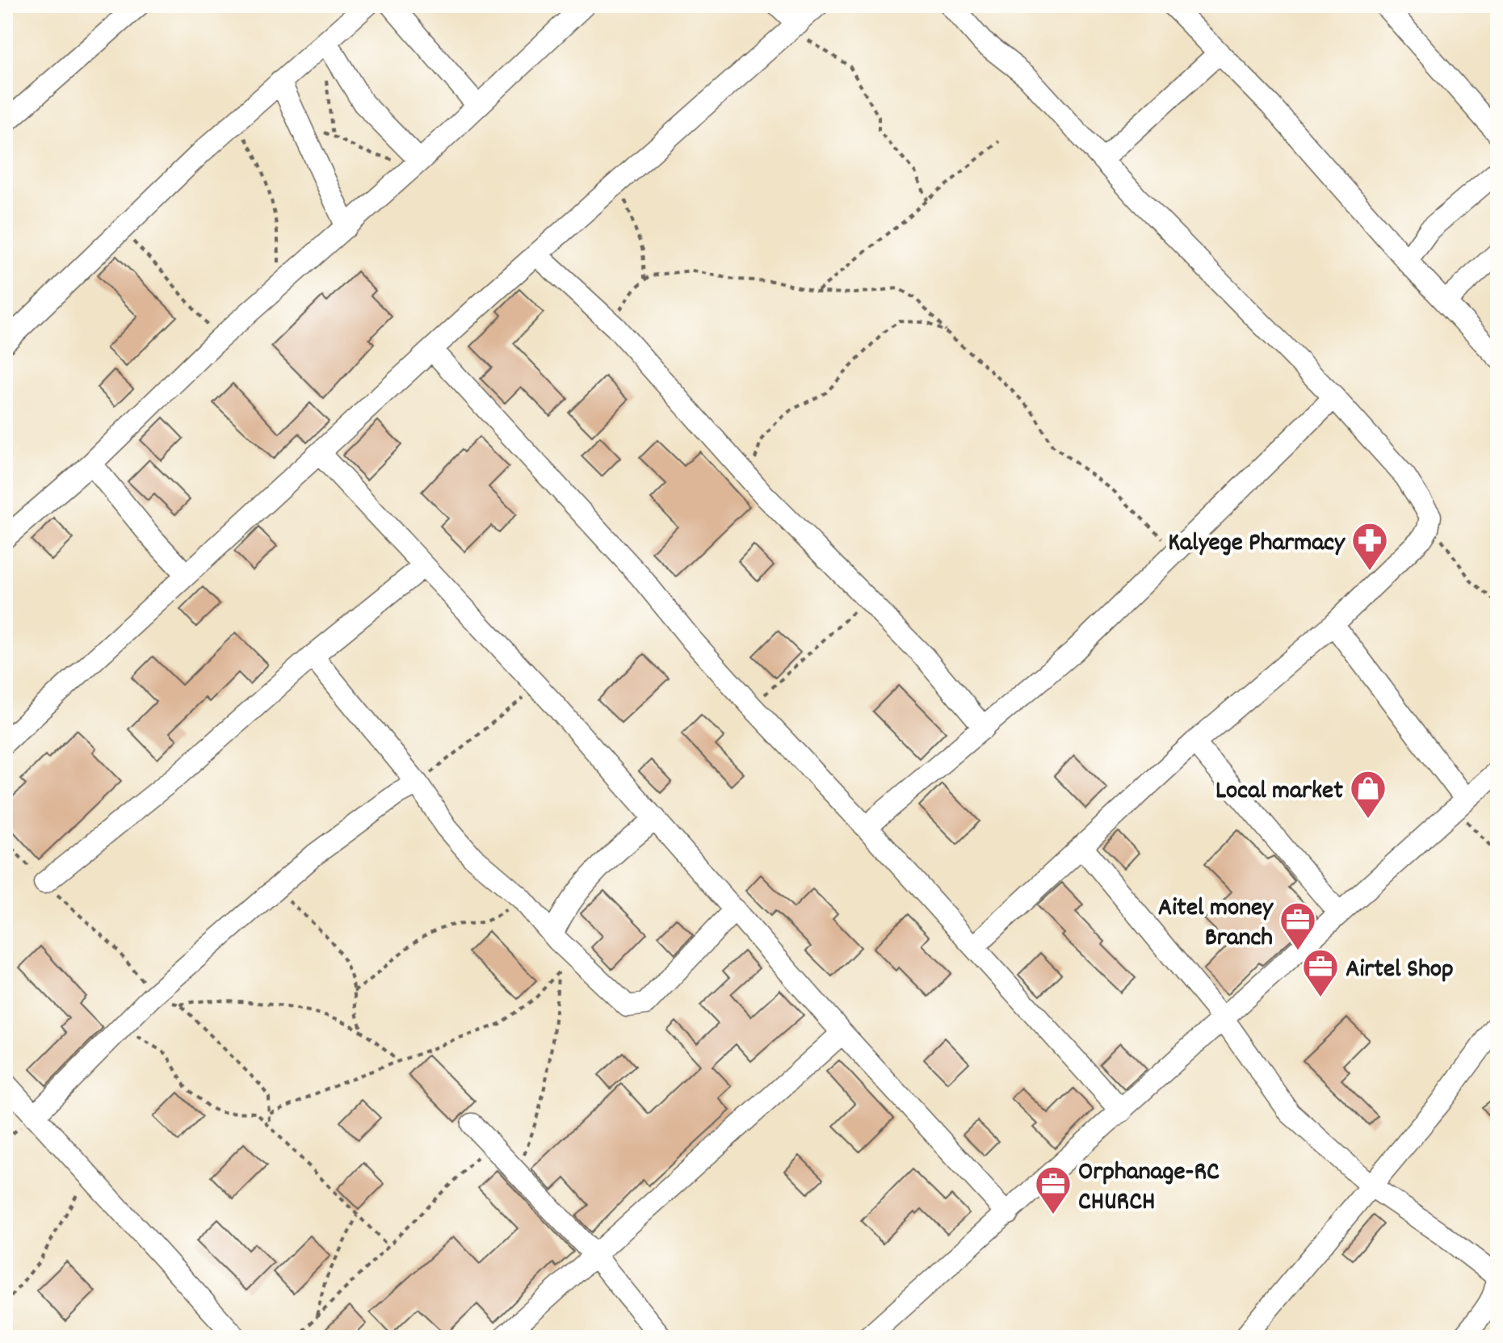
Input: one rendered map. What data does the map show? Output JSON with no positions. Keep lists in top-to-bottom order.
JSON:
{
  "places": {
    "pharmacy": ["Kalyege Pharmacy"],
    "shop": ["Local market"],
    "office": ["Aitel money Branch", "Airtel Shop", "Orphanage-RC CHURCH"]
  }
}
